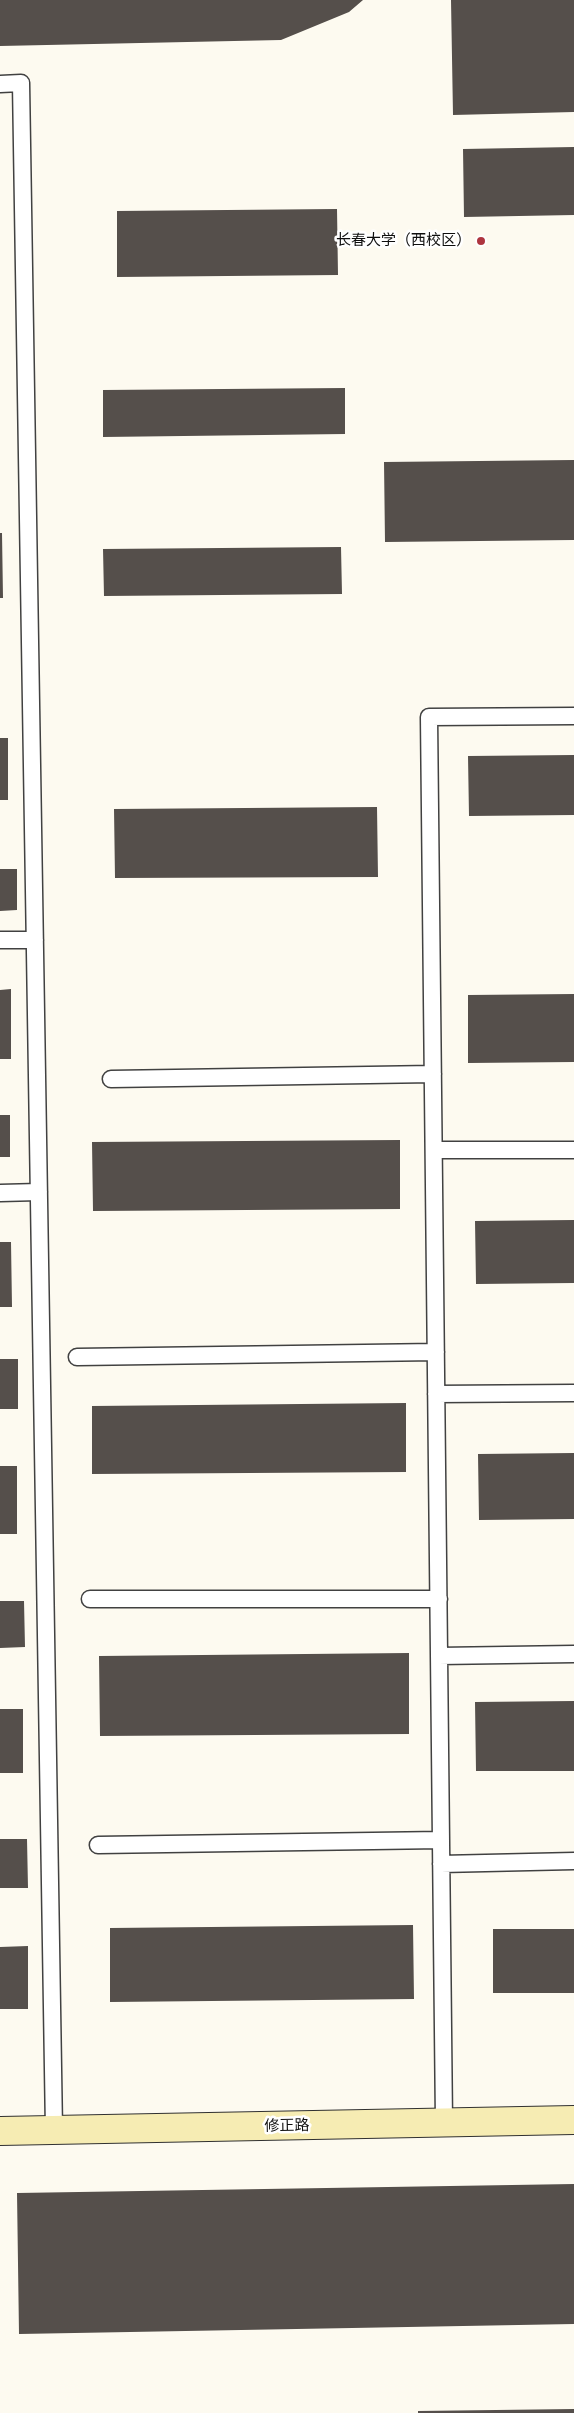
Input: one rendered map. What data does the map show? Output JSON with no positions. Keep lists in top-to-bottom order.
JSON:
{
  "streets": {
    "street": ["修正路"]
  },
  "places": ["长春大学（西校区）"]
}
